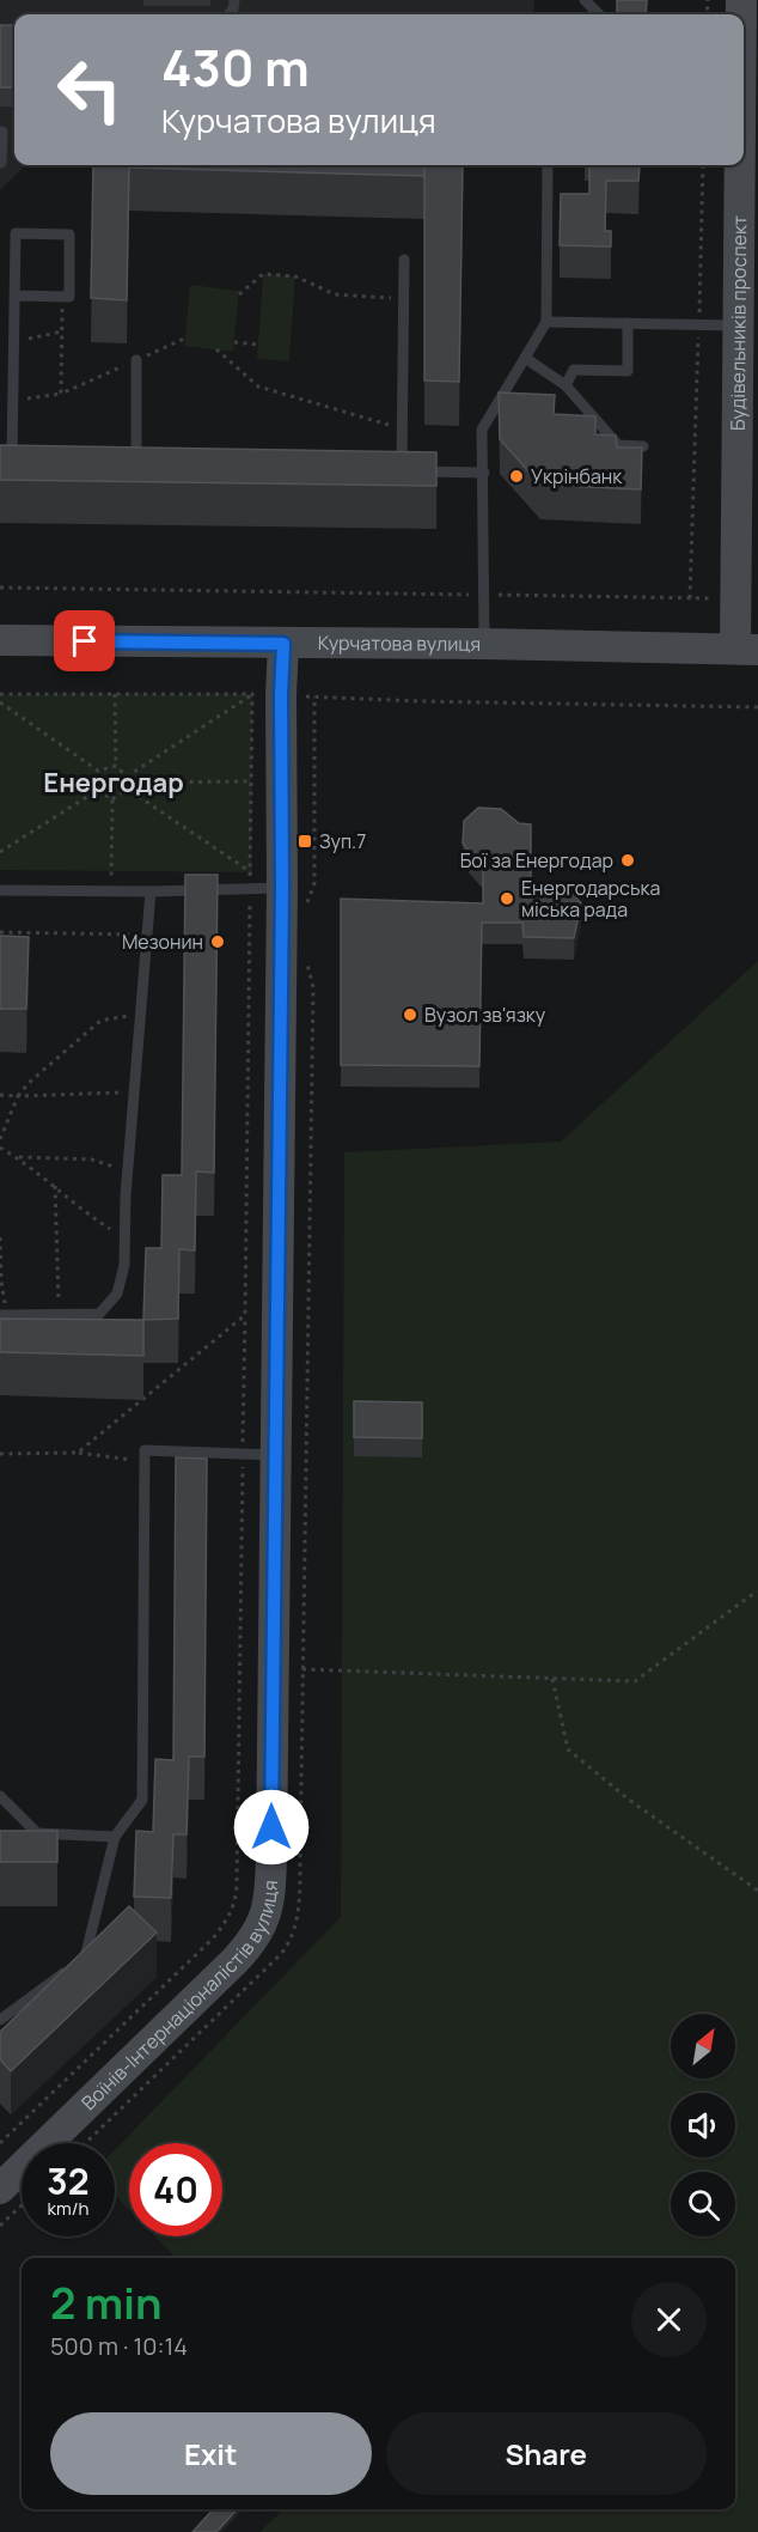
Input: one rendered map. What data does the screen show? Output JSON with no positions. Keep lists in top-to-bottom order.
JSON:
{
  "streets": {
    "street": ["Будівельників проспект", "Курчатова вулиця", "Воїнів-Інтернаціоналістів вулиця"]
  },
  "crossings": [
    ["Будівельників проспект", "Курчатова вулиця"],
    ["Курчатова вулиця", "Воїнів-Інтернаціоналістів вулиця"]
  ],
  "districts": ["Енергодар"],
  "places": {
    "other": [
      "Укрінбанк",
      "Бої за Енергодар",
      "Енергодарська міська рада",
      "Мезонин",
      "Вузол зв'язку"
    ],
    "transit": ["Зуп.7"]
  },
  "north": "top right",
  "page": {
    "turn": ["430 m", "Курчатова вулиця"],
    "speed": "32 km/h",
    "limit": "40",
    "heading": ["2 min", "500 m · 10:14"],
    "buttons": ["Exit", "Share"]
  }
}
